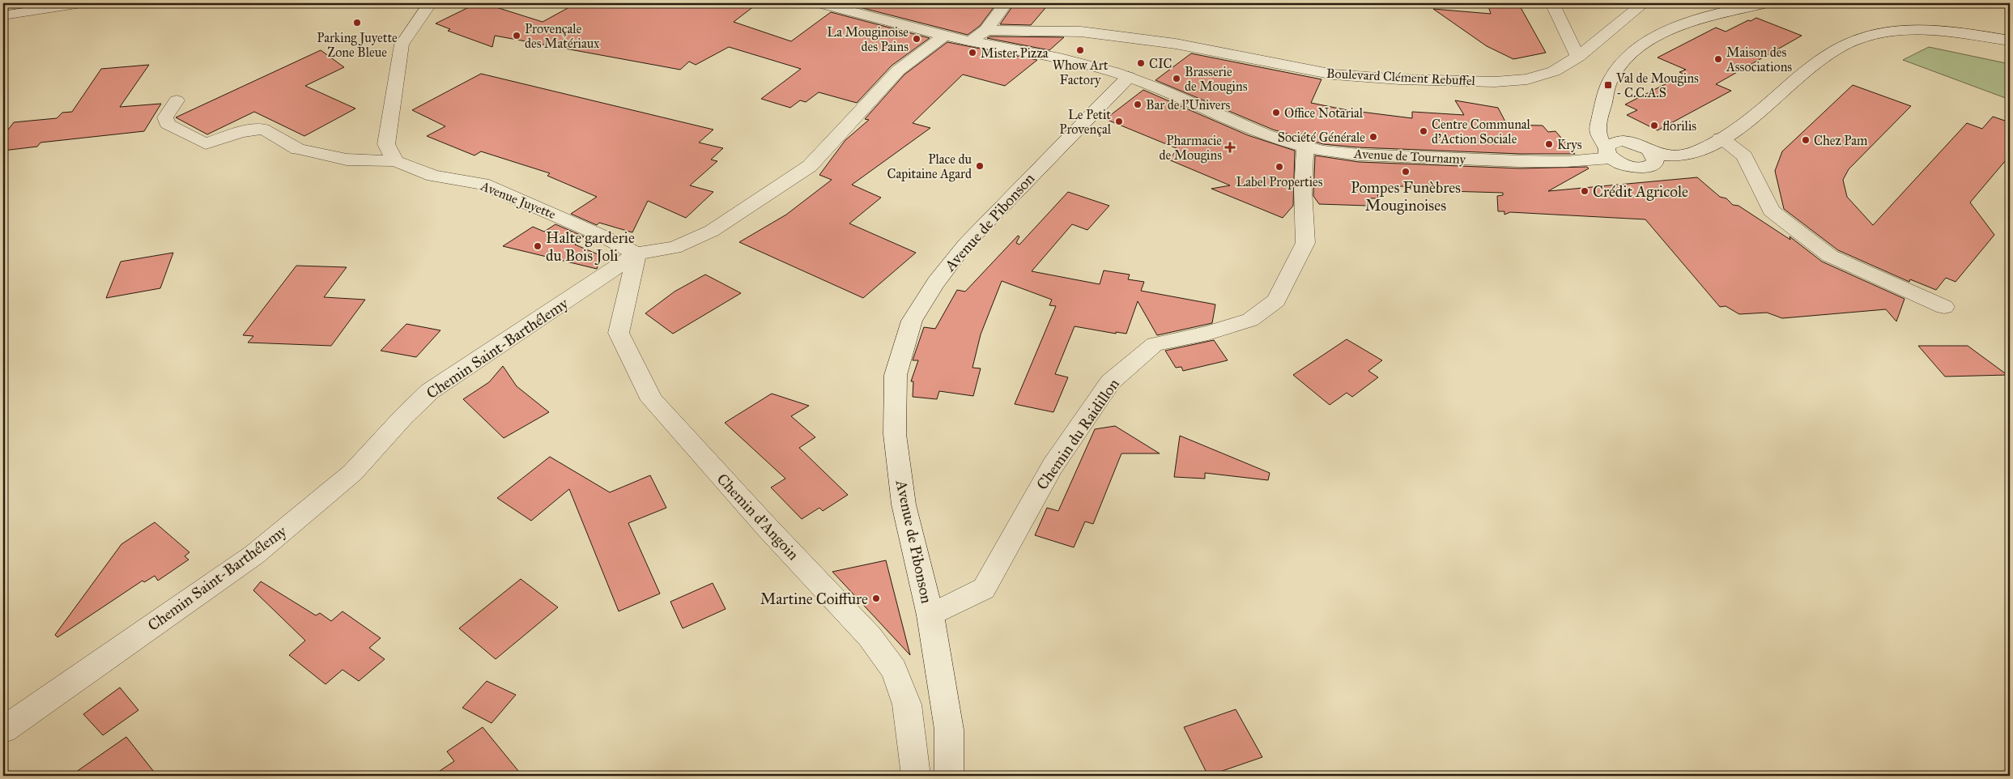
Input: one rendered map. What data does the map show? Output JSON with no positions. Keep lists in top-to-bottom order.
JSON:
{
  "streets": {
    "street": [
      "Boulevard Clément Rebuffel",
      "Avenue de Tournamy",
      "Avenue Juyette",
      "Avenue de Pibonson",
      "Chemin Saint-Barthélemy",
      "Chemin du Raidillon",
      "Chemin d'Angoin"
    ]
  },
  "crossings": [
    ["Avenue de Tournamy", "Avenue de Pibonson"],
    ["Avenue de Tournamy", "Chemin Saint-Barthélemy"],
    ["Avenue de Tournamy", "Chemin du Raidillon"],
    ["Avenue Juyette", "Chemin Saint-Barthélemy"],
    ["Avenue Juyette", "Chemin d'Angoin"],
    ["Avenue de Pibonson", "Chemin du Raidillon"],
    ["Chemin Saint-Barthélemy", "Chemin d'Angoin"]
  ],
  "places": {
    "other": [
      "Parking Juyette Zone Bleue",
      "Provençale des Matériaux",
      "La Mouginoise des Pains",
      "Whow Art Factory",
      "Mister Pizza",
      "Maison des Associations",
      "CIC",
      "Brasserie de Mougins",
      "Bar de l'Univers",
      "Office Notarial",
      "Le Petit Provençal",
      "florilis",
      "Centre Communal d'Action Sociale",
      "Société Générale",
      "Chez Pam",
      "Krys",
      "Place du Capitaine Agard",
      "Label Properties",
      "Pompes Funèbres Mouginoises",
      "Crédit Agricole",
      "Halte garderie du Bois Joli",
      "Martine Coiffure"
    ],
    "transit": ["Val de Mougins - C.C.A.S"],
    "health": ["Pharmacie de Mougins"]
  }
}
